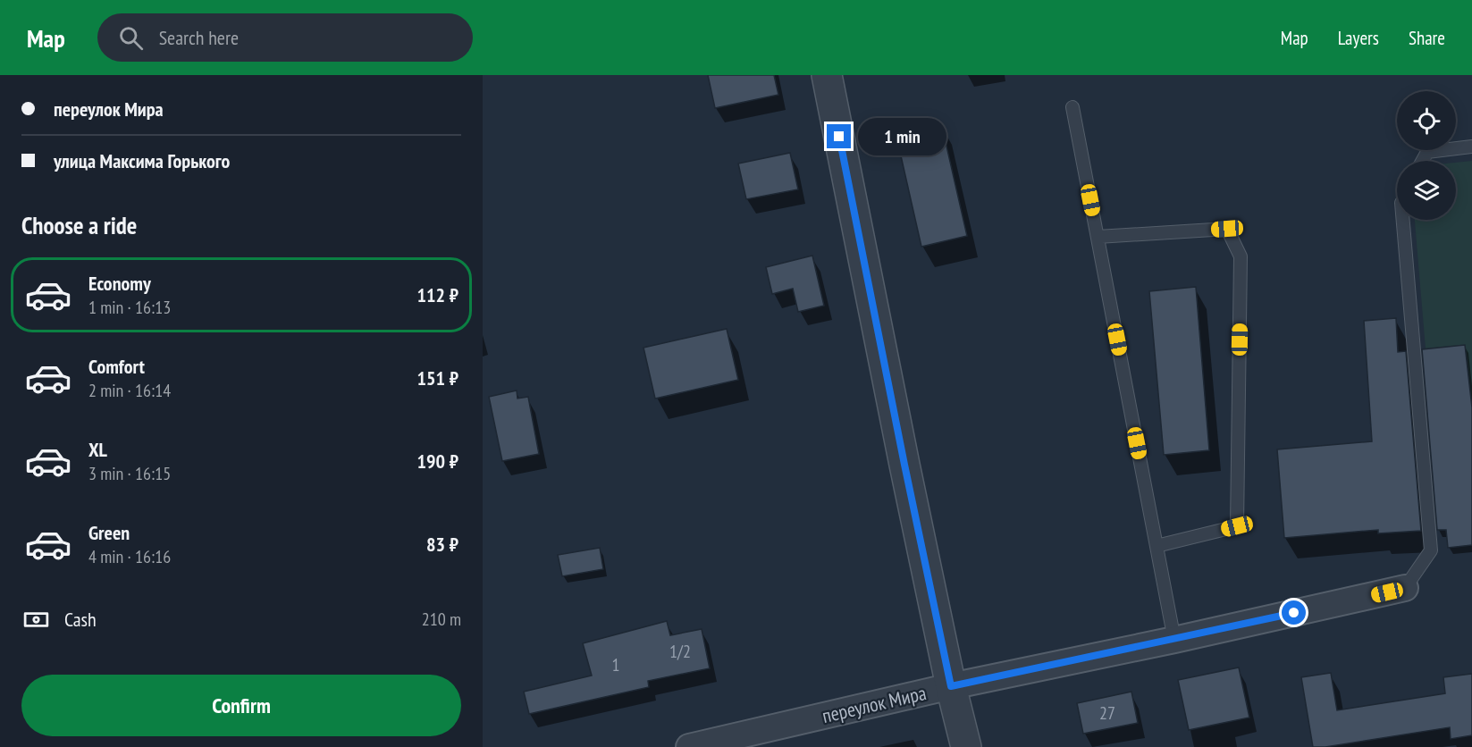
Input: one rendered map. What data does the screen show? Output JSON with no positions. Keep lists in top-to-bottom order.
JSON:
{
  "streets": {
    "street": ["переулок Мира"]
  },
  "house_numbers": ["1/2", "1", "27"],
  "page": {
    "header": "Map",
    "search": "Search here",
    "nav": ["Map", "Layers", "Share"],
    "banner": ["переулок Мира", "улица Максима Горького"],
    "bubble": "1 min",
    "heading": "Choose a ride",
    "list": [
      {
        "name": "Economy",
        "note": "1 min · 16:13",
        "value": "112 ₽"
      },
      {
        "name": "Comfort",
        "note": "2 min · 16:14",
        "value": "151 ₽"
      },
      {
        "name": "XL",
        "note": "3 min · 16:15",
        "value": "190 ₽"
      },
      {
        "name": "Green",
        "note": "4 min · 16:16",
        "value": "83 ₽"
      }
    ],
    "pay": ["Cash", "210 m"],
    "buttons": "Confirm"
  }
}
